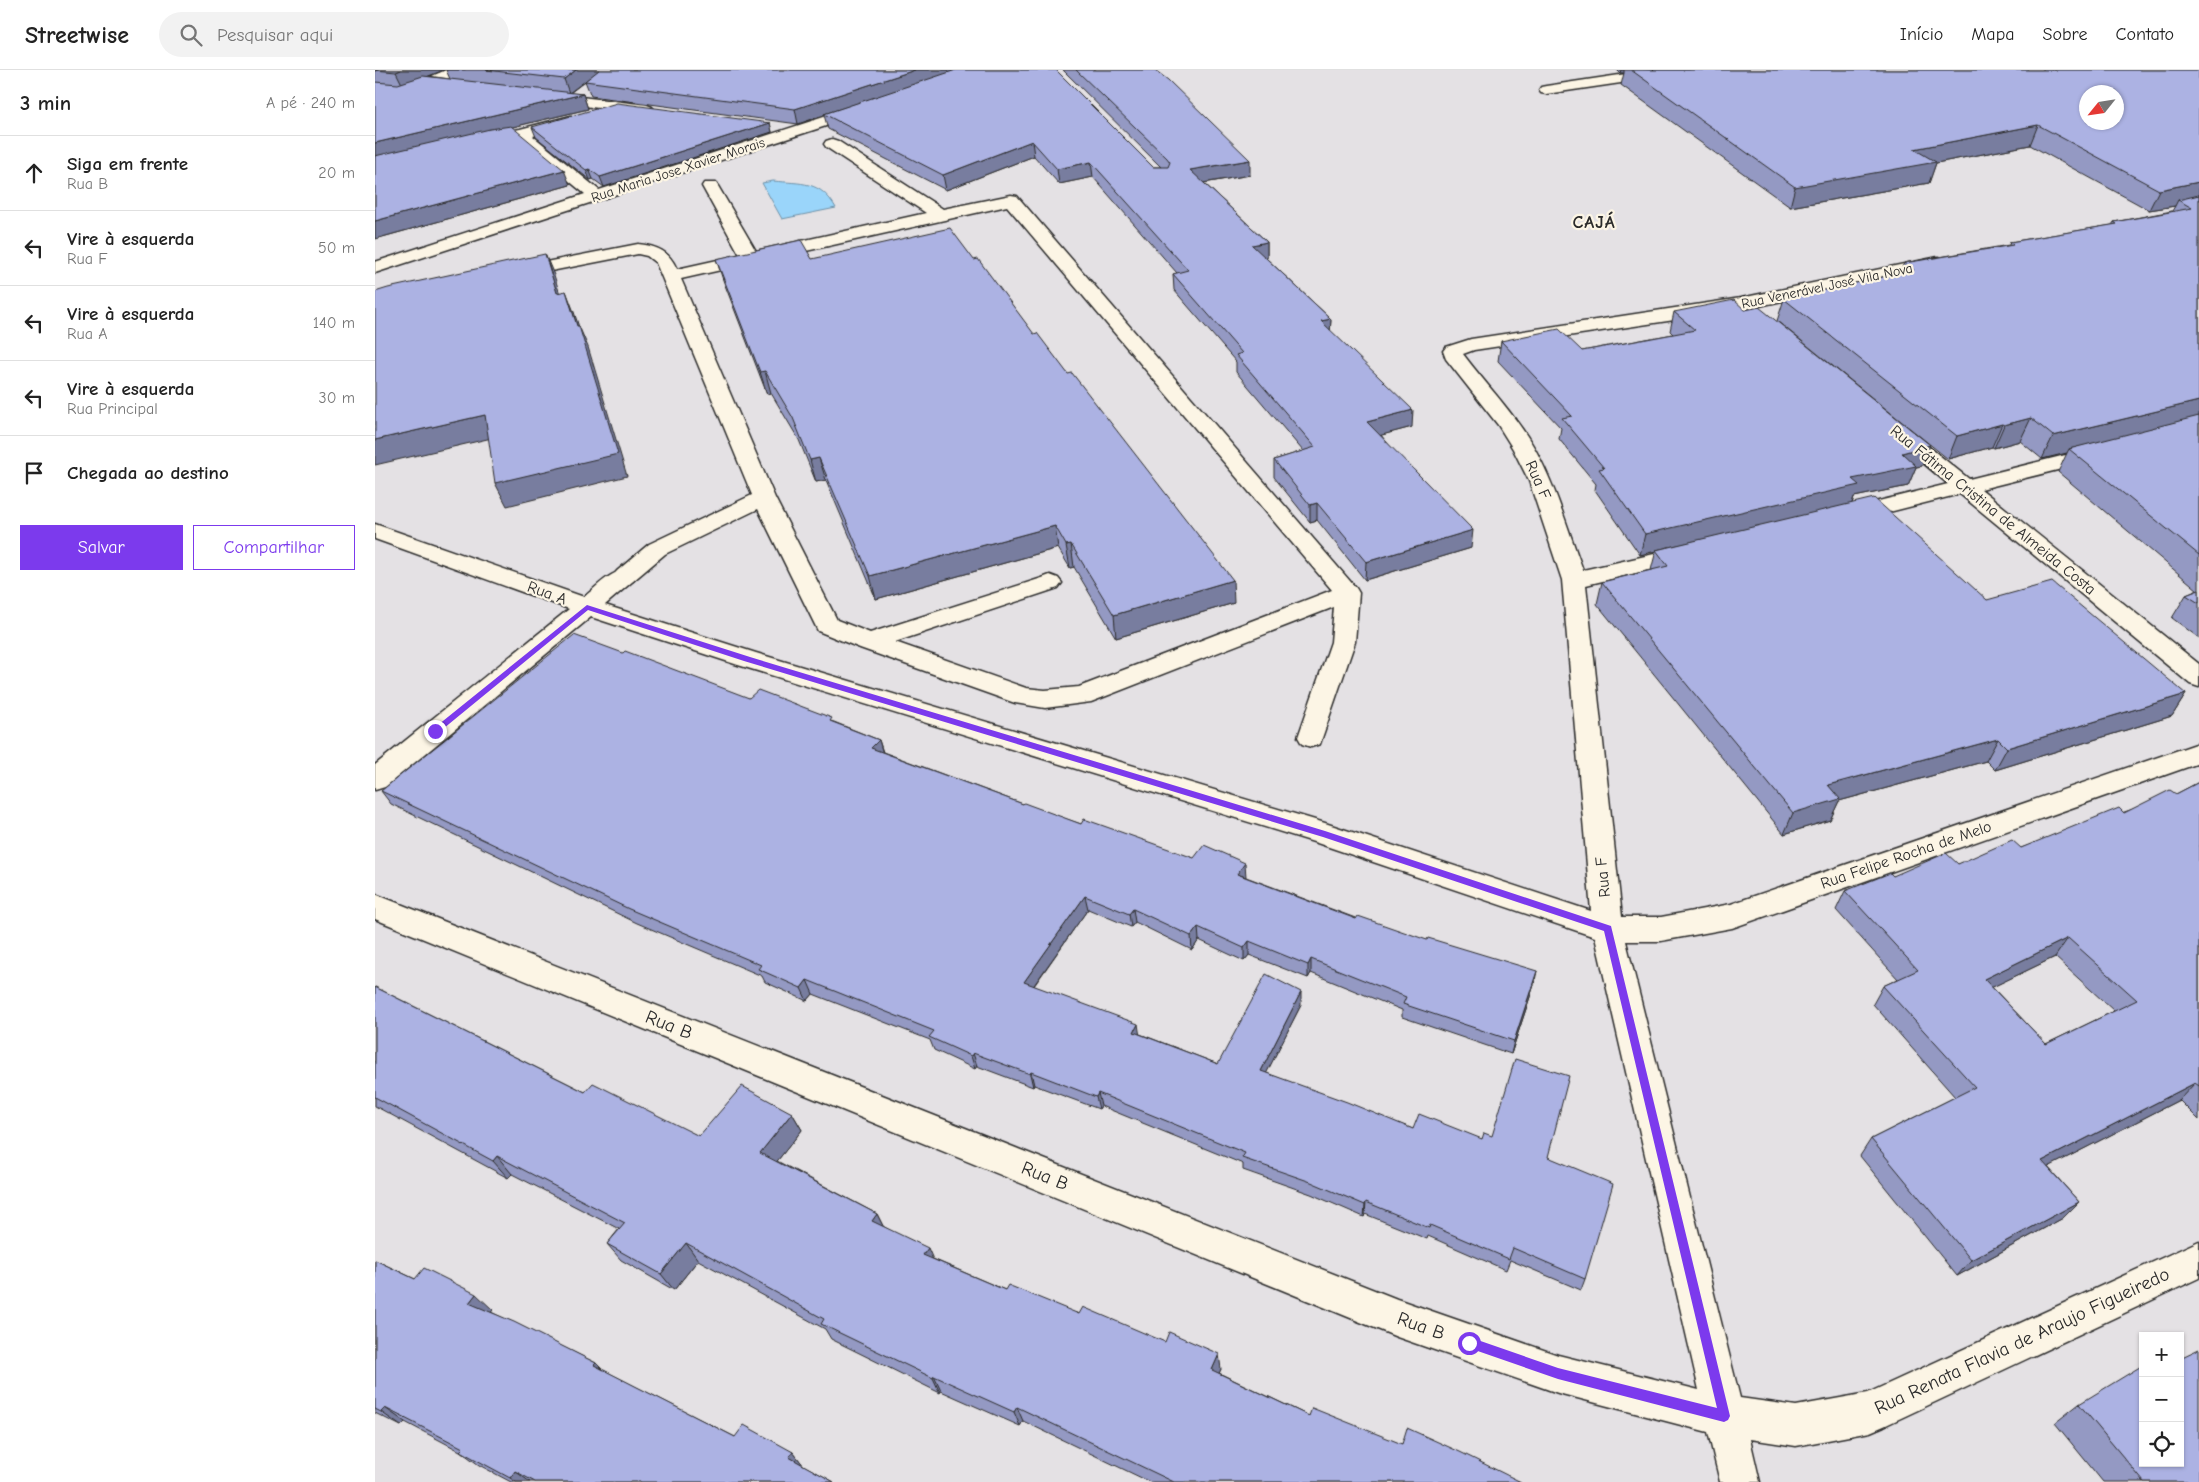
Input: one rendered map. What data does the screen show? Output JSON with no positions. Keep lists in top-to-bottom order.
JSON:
{
  "streets": {
    "street": [
      "Rua Maria Jose Xavier Morais",
      "Rua Venerável José Vila Nova",
      "Rua F",
      "Rua Fátima Cristina de Almeida Costa",
      "Rua A",
      "Rua Felipe Rocha de Melo",
      "Rua B",
      "Rua Renata Flavia de Araujo Figueiredo"
    ]
  },
  "crossings": [
    ["Rua Venerável José Vila Nova", "Rua F"],
    ["Rua F", "Rua A"],
    ["Rua F", "Rua Felipe Rocha de Melo"],
    ["Rua F", "Rua B"],
    ["Rua F", "Rua Renata Flavia de Araujo Figueiredo"],
    ["Rua A", "Rua Felipe Rocha de Melo"],
    ["Rua B", "Rua Renata Flavia de Araujo Figueiredo"]
  ],
  "districts": ["CAJÁ"],
  "north": "bottom left",
  "page": {
    "header": "Streetwise",
    "search": "Pesquisar aqui",
    "nav": [
      "Início",
      "Mapa",
      "Sobre",
      "Contato"
    ],
    "heading": ["3 min", "A pé · 240 m"],
    "list": [
      ["Siga em frente", "Rua B", "20 m"],
      ["Vire à esquerda", "Rua F", "50 m"],
      ["Vire à esquerda", "Rua A", "140 m"],
      ["Vire à esquerda", "Rua Principal", "30 m"],
      "Chegada ao destino"
    ],
    "buttons": ["Salvar", "Compartilhar"],
    "map_buttons": ["+", "−"]
  }
}
